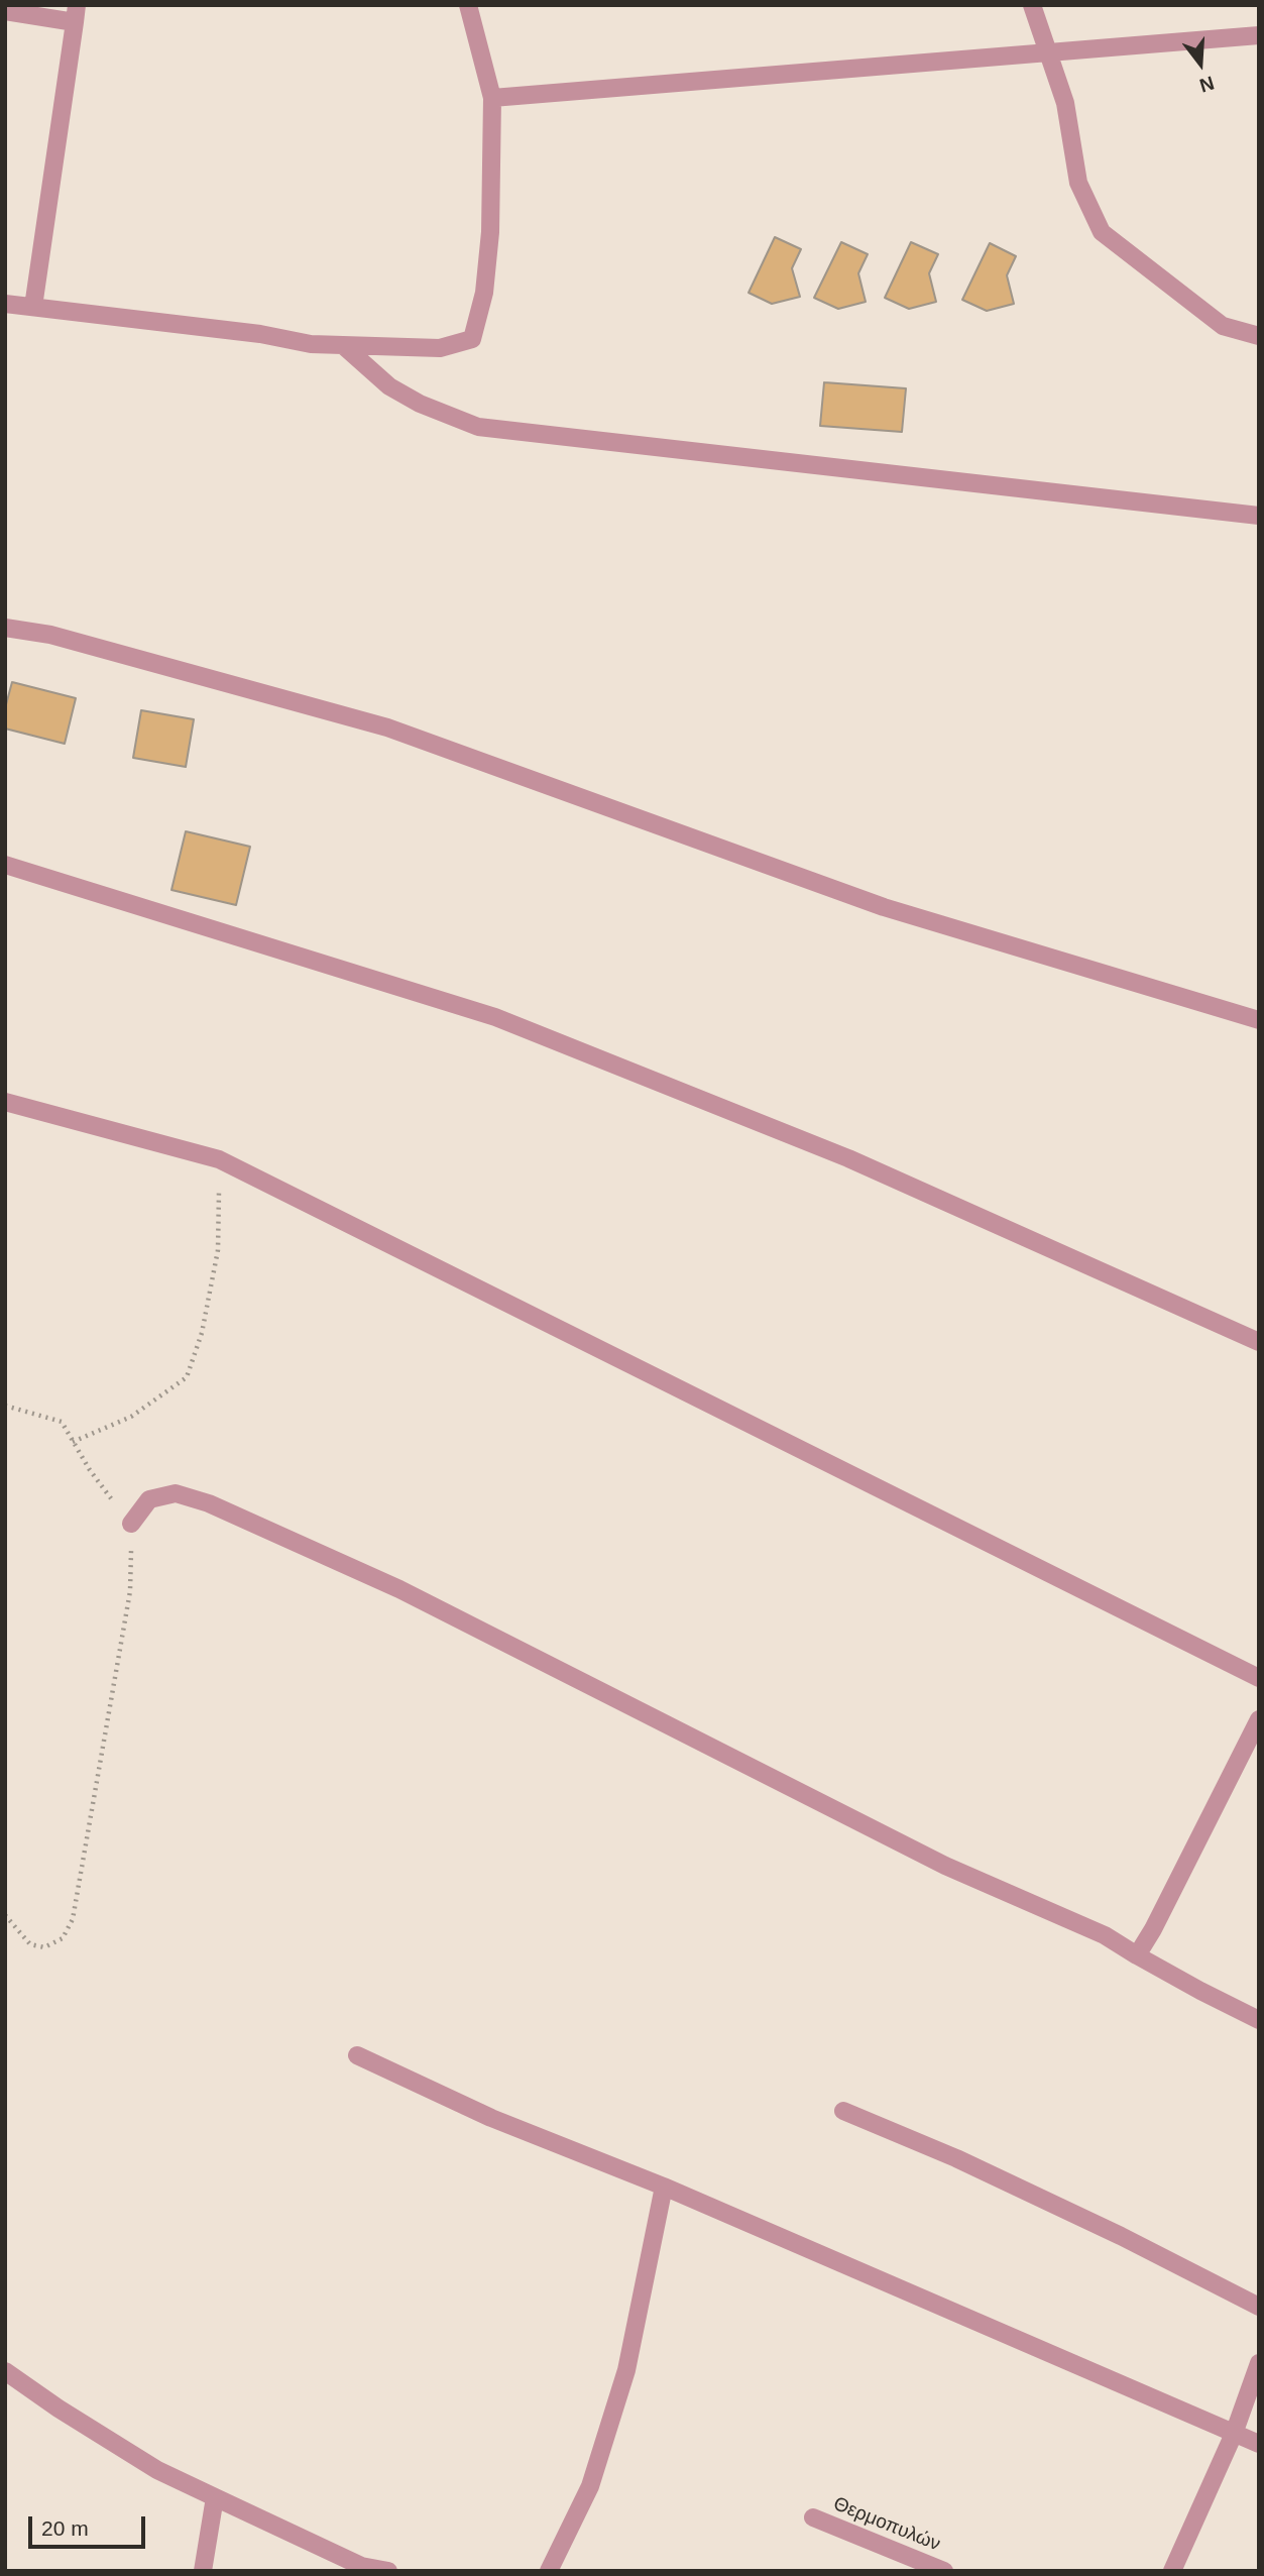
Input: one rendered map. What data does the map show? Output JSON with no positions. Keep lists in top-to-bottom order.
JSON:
{
  "streets": {
    "street": ["Θερμοπυλών"]
  },
  "scale_bar": "20 m",
  "north": "bottom"
}
